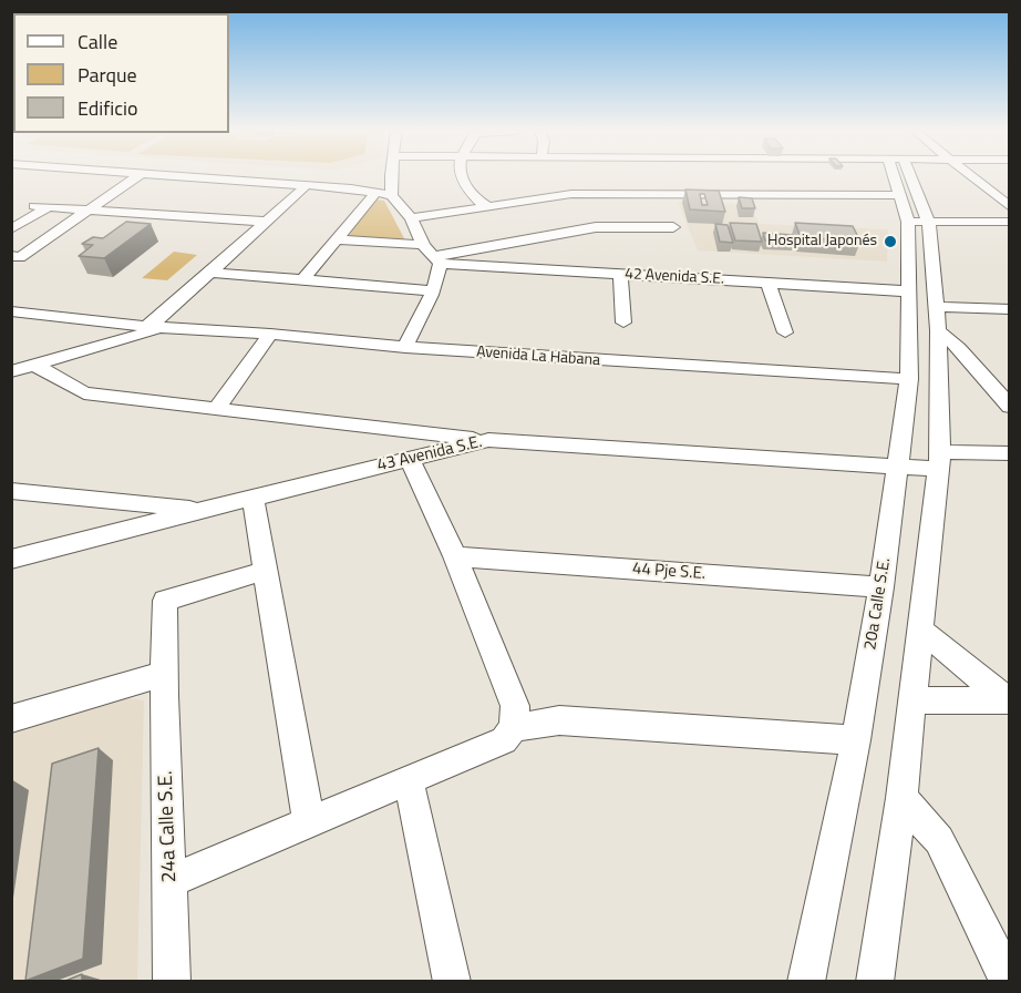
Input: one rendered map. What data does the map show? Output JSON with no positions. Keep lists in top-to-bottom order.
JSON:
{
  "streets": {
    "street": [
      "42 Avenida S.E.",
      "Avenida La Habana",
      "43 Avenida S.E.",
      "44 Pje S.E.",
      "20a Calle S.E.",
      "24a Calle S.E."
    ]
  },
  "crossings": [
    ["42 Avenida S.E.", "20a Calle S.E."],
    ["Avenida La Habana", "20a Calle S.E."],
    ["43 Avenida S.E.", "20a Calle S.E."],
    ["44 Pje S.E.", "20a Calle S.E."]
  ],
  "places": ["Hospital Japonés"],
  "legend": ["Calle", "Parque", "Edificio"]
}
